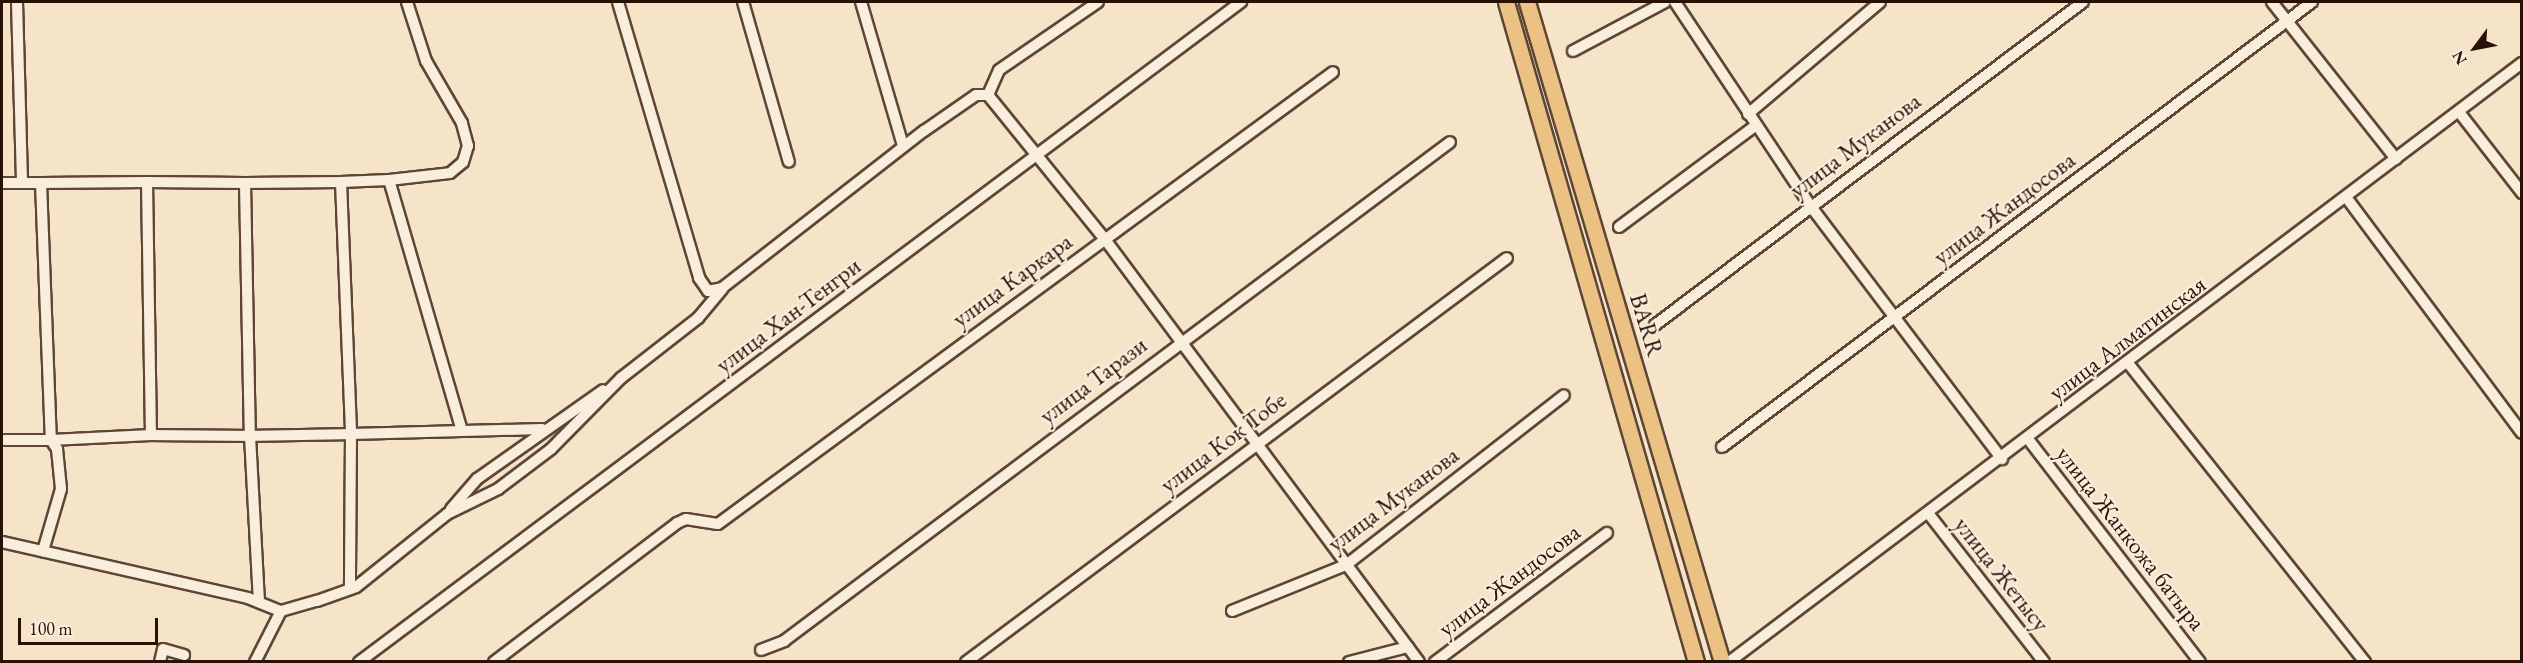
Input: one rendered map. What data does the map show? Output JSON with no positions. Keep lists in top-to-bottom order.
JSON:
{
  "streets": {
    "highway": ["BARR"],
    "street": [
      "улица Муканова",
      "улица Жандосова",
      "улица Каркара",
      "улица Хан-Тенгри",
      "улица Алматинская",
      "улица Тарази",
      "улица Кок Тобе",
      "улица Жанкожа батыра",
      "улица Жетысу"
    ]
  },
  "crossings": [
    ["улица Алматинская", "улица Жанкожа батыра"],
    ["улица Алматинская", "улица Жетысу"]
  ],
  "scale_bar": "100 m",
  "north": "bottom left"
}
